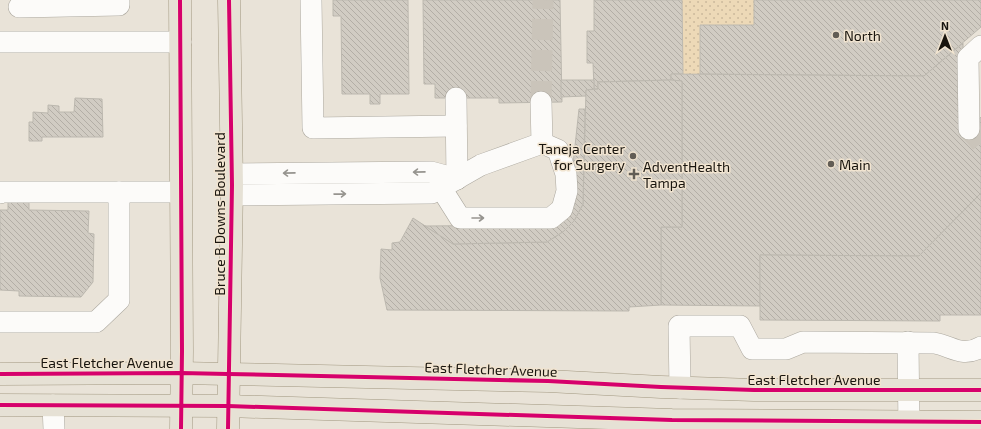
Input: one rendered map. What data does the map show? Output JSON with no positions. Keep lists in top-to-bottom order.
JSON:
{
  "streets": {
    "main road": ["Bruce B Downs Boulevard", "East Fletcher Avenue"]
  },
  "crossings": [
    ["Bruce B Downs Boulevard", "East Fletcher Avenue"]
  ],
  "places": {
    "other": ["North", "Taneja Center for Surgery", "Main"],
    "health": ["AdventHealth Tampa"]
  },
  "north": "top"
}
